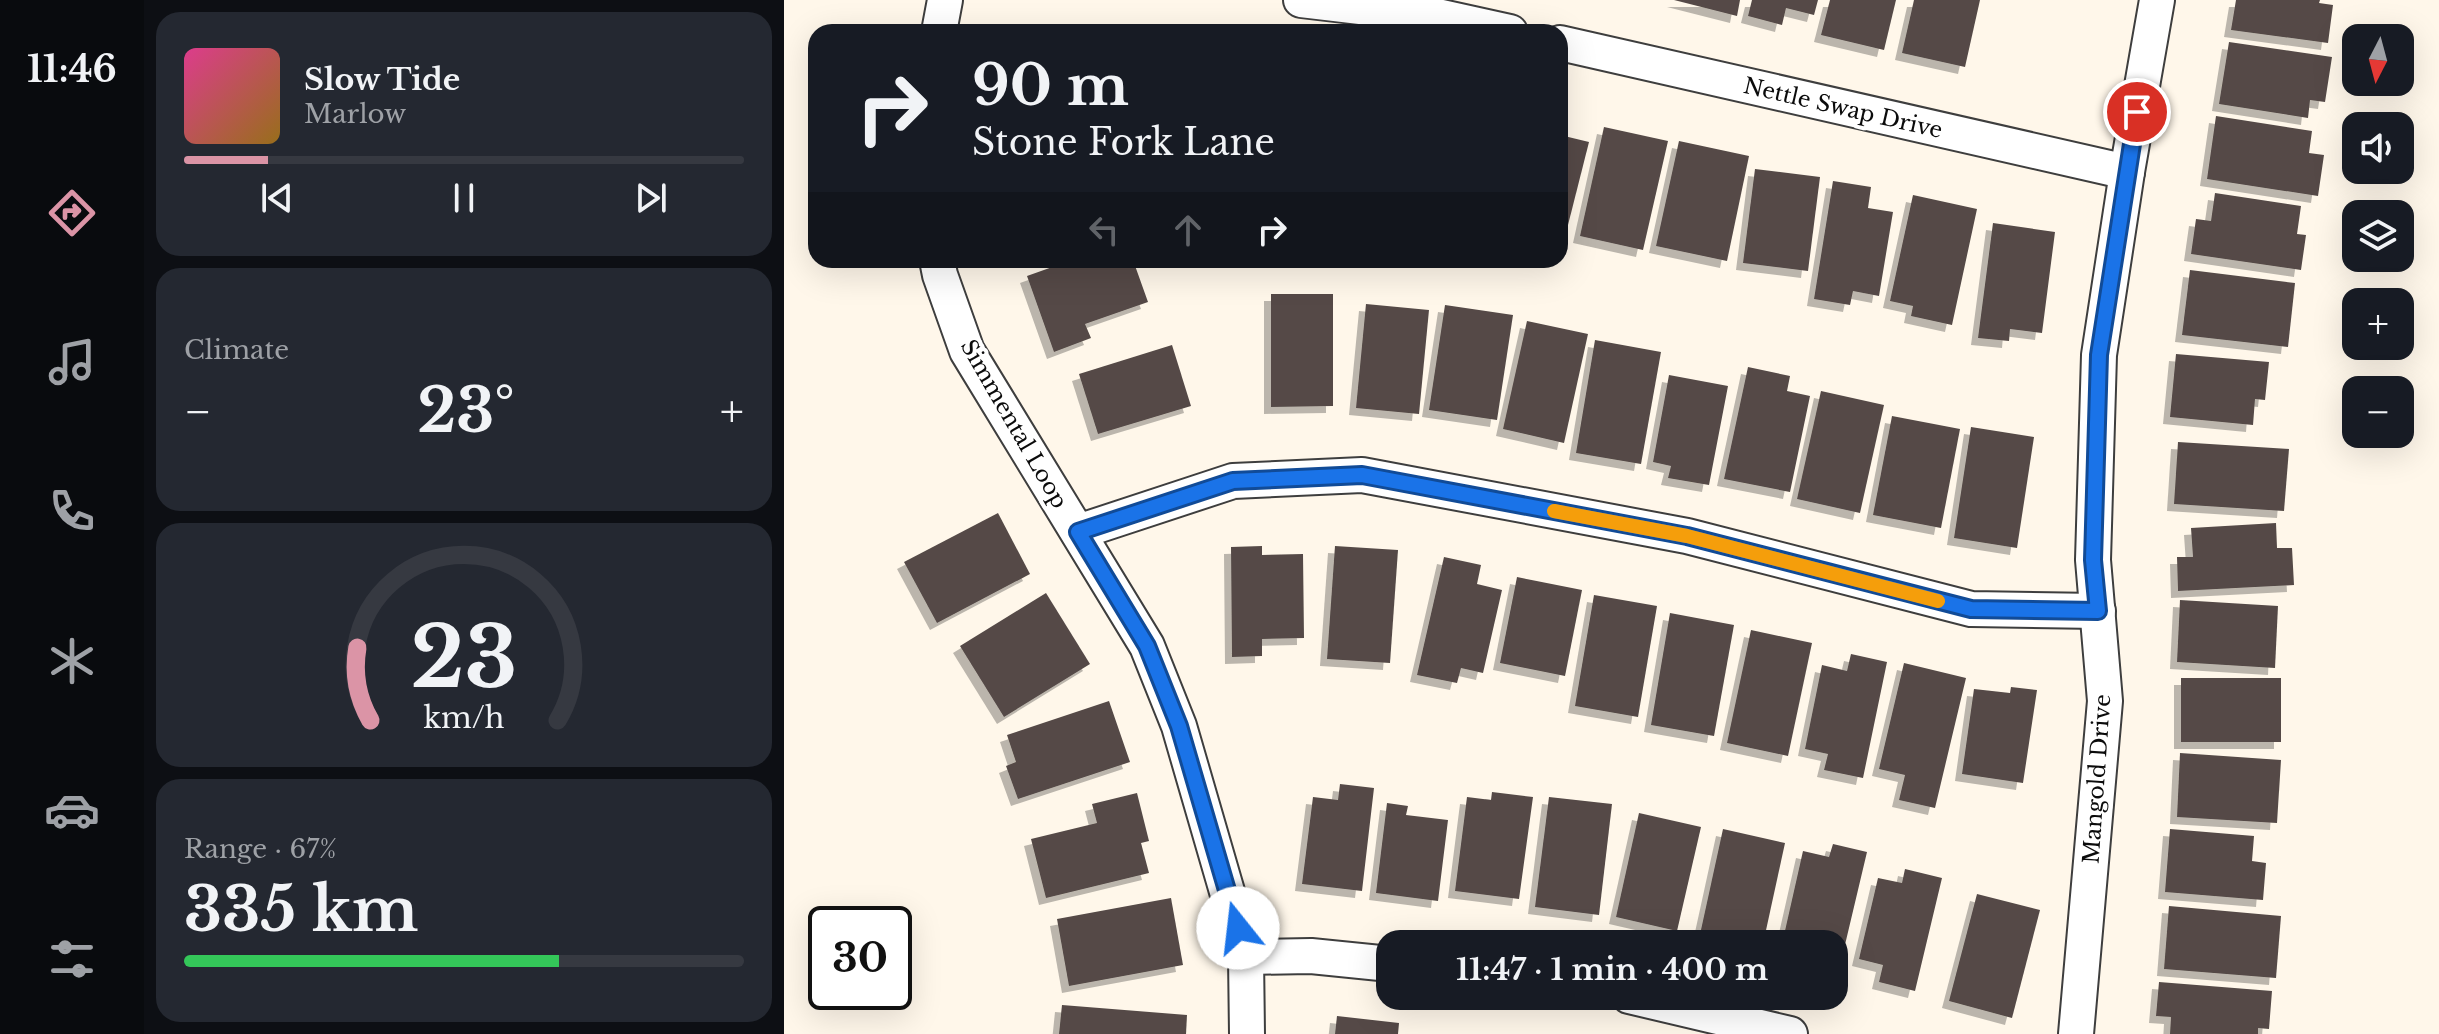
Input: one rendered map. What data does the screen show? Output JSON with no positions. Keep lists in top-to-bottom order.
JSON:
{
  "streets": {
    "street": ["Nettle Swap Drive", "Simmental Loop", "Mangold Drive"]
  },
  "crossings": [
    ["Nettle Swap Drive", "Mangold Drive"]
  ],
  "north": "bottom",
  "page": {
    "tabs": "11:46",
    "map_buttons": ["+", "−"],
    "turn": ["90 m", "Stone Fork Lane"],
    "song": ["Slow Tide", "Marlow"],
    "tile": [
      "Climate",
      ["Range · 67%", "335 km"]
    ],
    "heat": ["−", "23°", "+"],
    "limit": "30",
    "trip": "11:47 · 1 min · 400 m",
    "gauge": ["23", "km/h"]
  }
}
